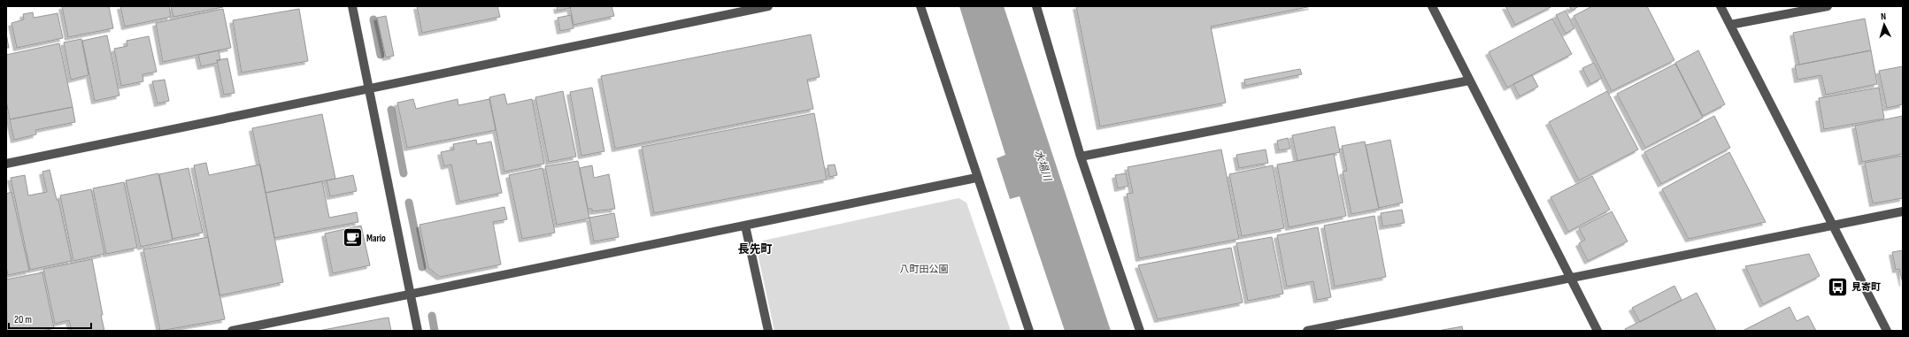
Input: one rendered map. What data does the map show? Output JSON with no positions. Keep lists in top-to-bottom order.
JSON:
{
  "districts": ["長先町"],
  "water": ["水場川"],
  "parks": ["八町田公園"],
  "places": {
    "cafe": ["Mario"],
    "bus stop": ["見寄町"]
  },
  "scale_bar": "20 m",
  "north": "top"
}
